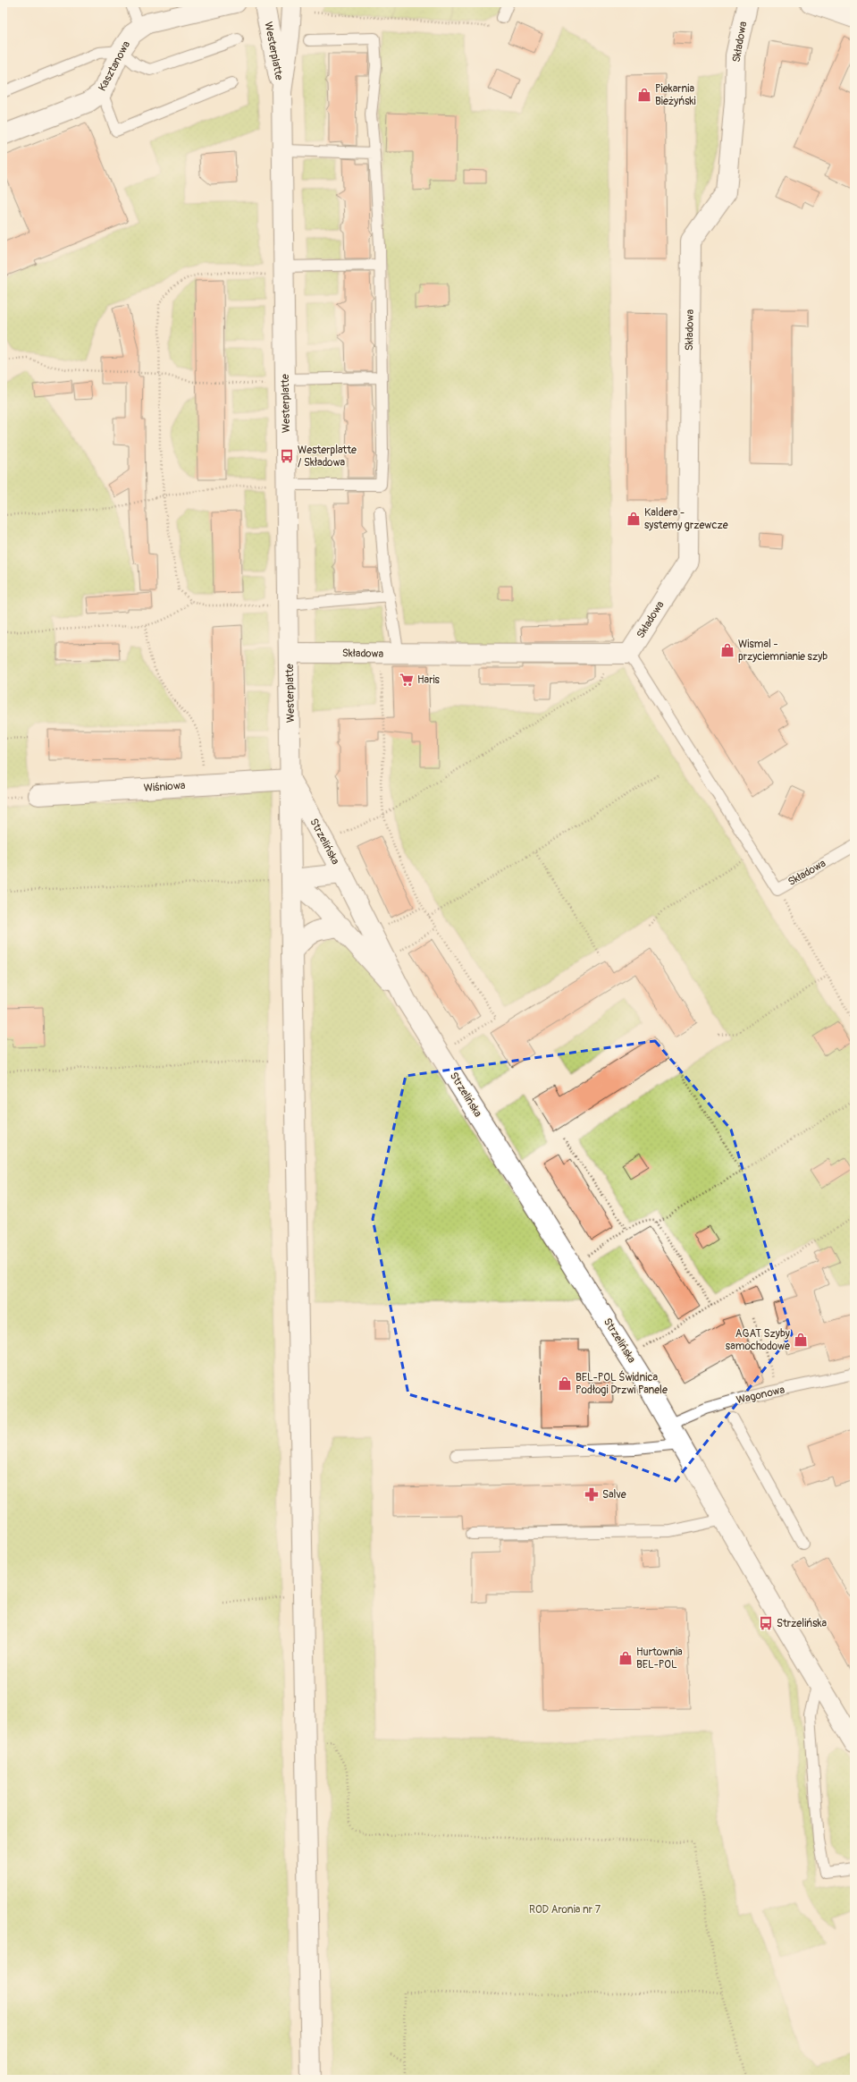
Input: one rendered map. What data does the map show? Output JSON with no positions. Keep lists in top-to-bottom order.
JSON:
{
  "streets": {
    "street": [
      "Składowa",
      "Westerplatte",
      "Kasztanowa",
      "Wiśniowa",
      "Strzelińska"
    ],
    "lane": ["Wagonowa"]
  },
  "crossings": [
    ["Składowa", "Westerplatte"],
    ["Westerplatte", "Wiśniowa"],
    ["Westerplatte", "Strzelińska"],
    ["Wiśniowa", "Strzelińska"],
    ["Strzelińska", "Wagonowa"]
  ],
  "parks": ["ROD Aronia nr 7"],
  "places": {
    "shop": [
      "Piekarnia Bieżyński",
      "Kaldera - systemy grzewcze",
      "Wismal - przyciemnianie szyb",
      "AGAT Szyby samochodowe",
      "BEL-POL Świdnica Podłogi Drzwi Panele",
      "Hurtownia BEL-POL"
    ],
    "bus stop": ["Westerplatte / Składowa", "Strzelińska"],
    "supermarket": ["Haris"],
    "pharmacy": ["Salve"]
  }
}
